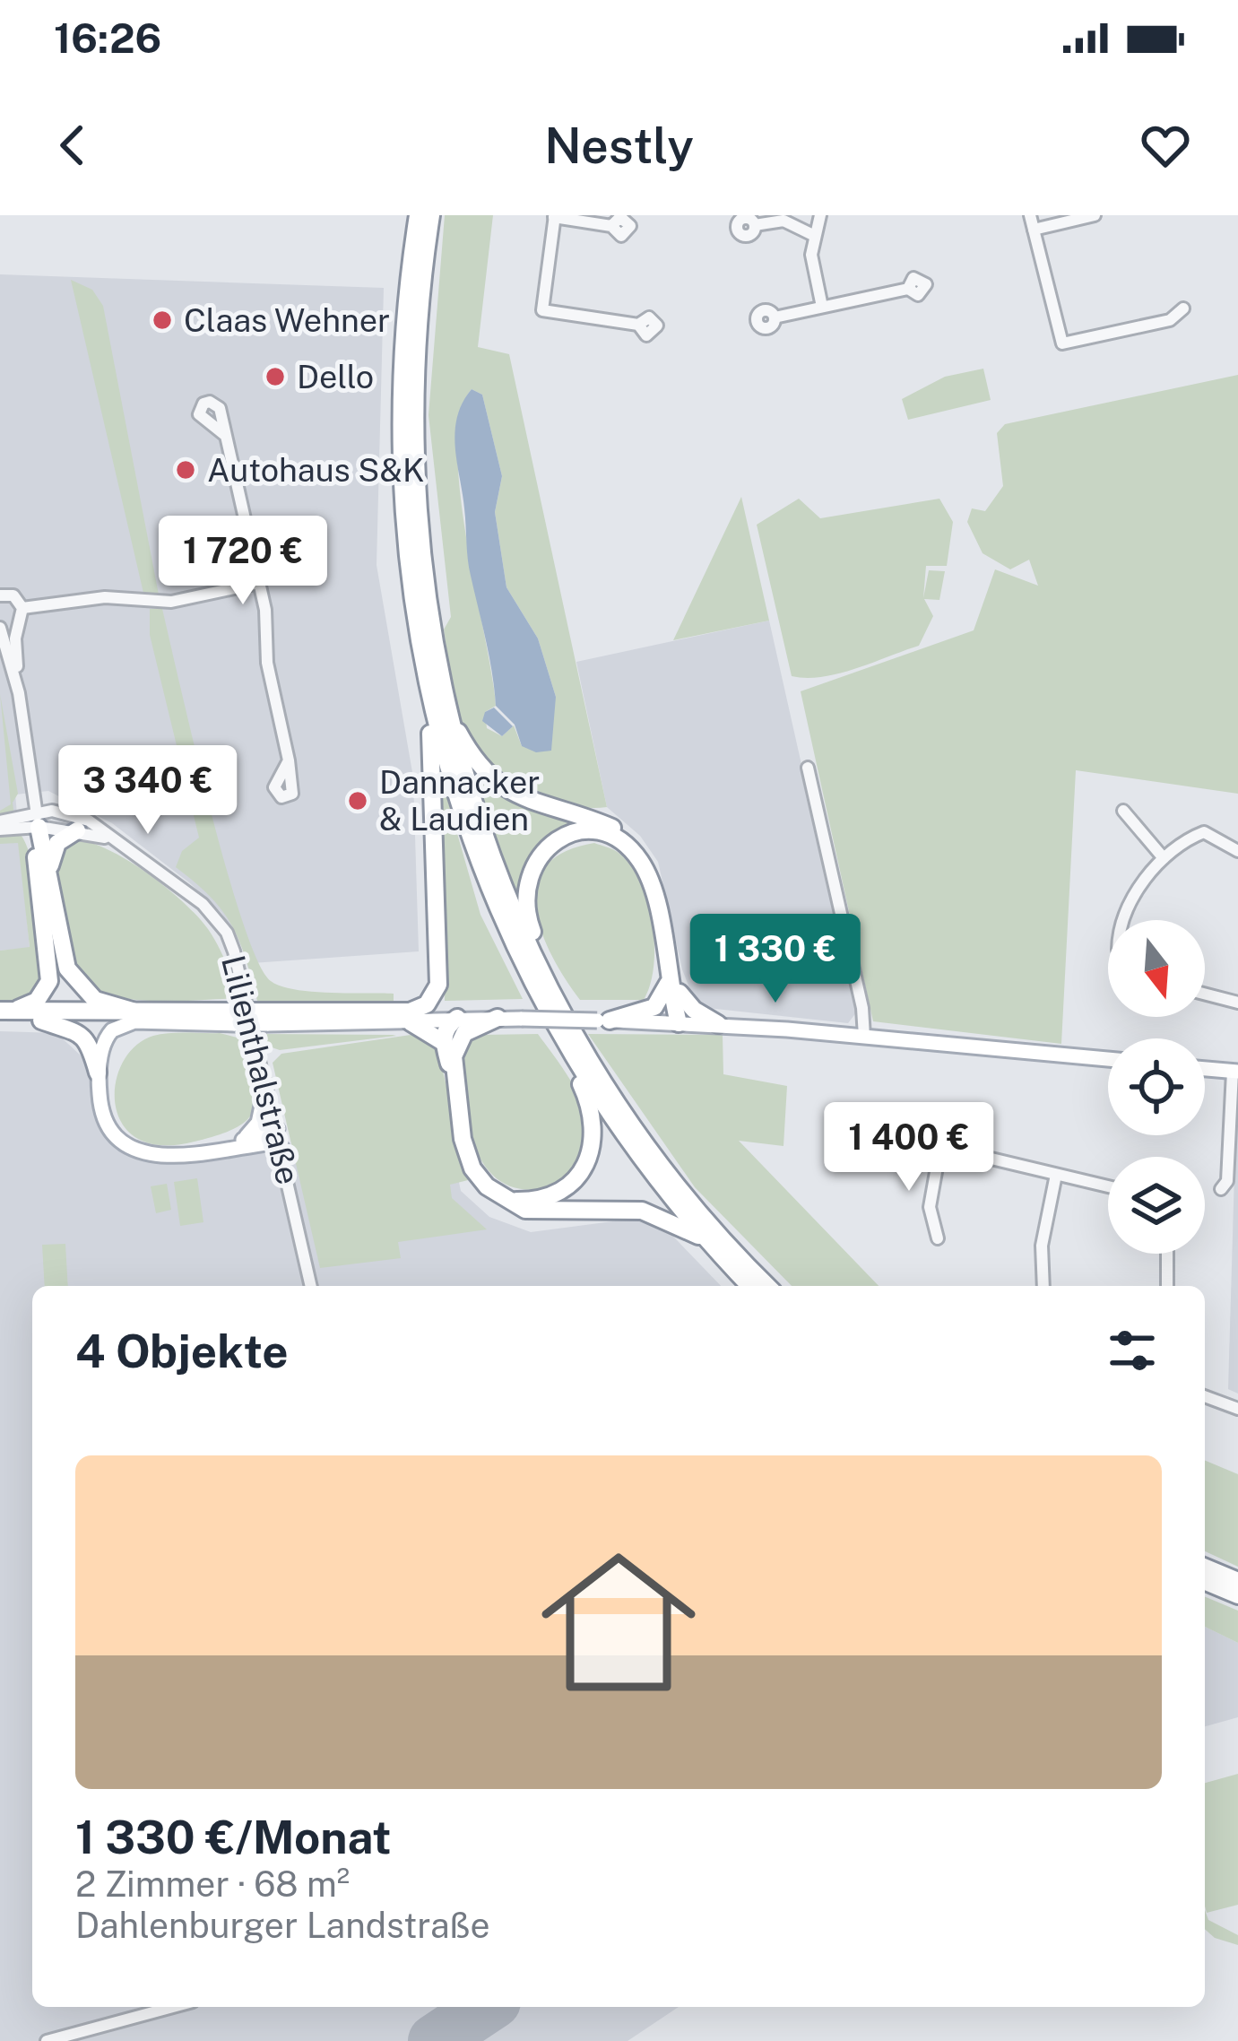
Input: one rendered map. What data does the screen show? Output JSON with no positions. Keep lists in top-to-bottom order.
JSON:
{
  "streets": {
    "street": ["Lilienthalstraße"]
  },
  "places": [
    "Claas Wehner",
    "Dello",
    "Autohaus S&K",
    "Dannacker & Laudien"
  ],
  "north": "bottom",
  "page": {
    "status": "16:26",
    "header": "Nestly",
    "price": [
      "1 720 €",
      "3 340 €",
      "1 330 €",
      "1 400 €"
    ],
    "heading": "4 Objekte",
    "list": [
      {
        "name": "1 330 €/Monat",
        "note": "2 Zimmer · 68 m² · Dahlenburger Landstraße"
      }
    ]
  }
}
